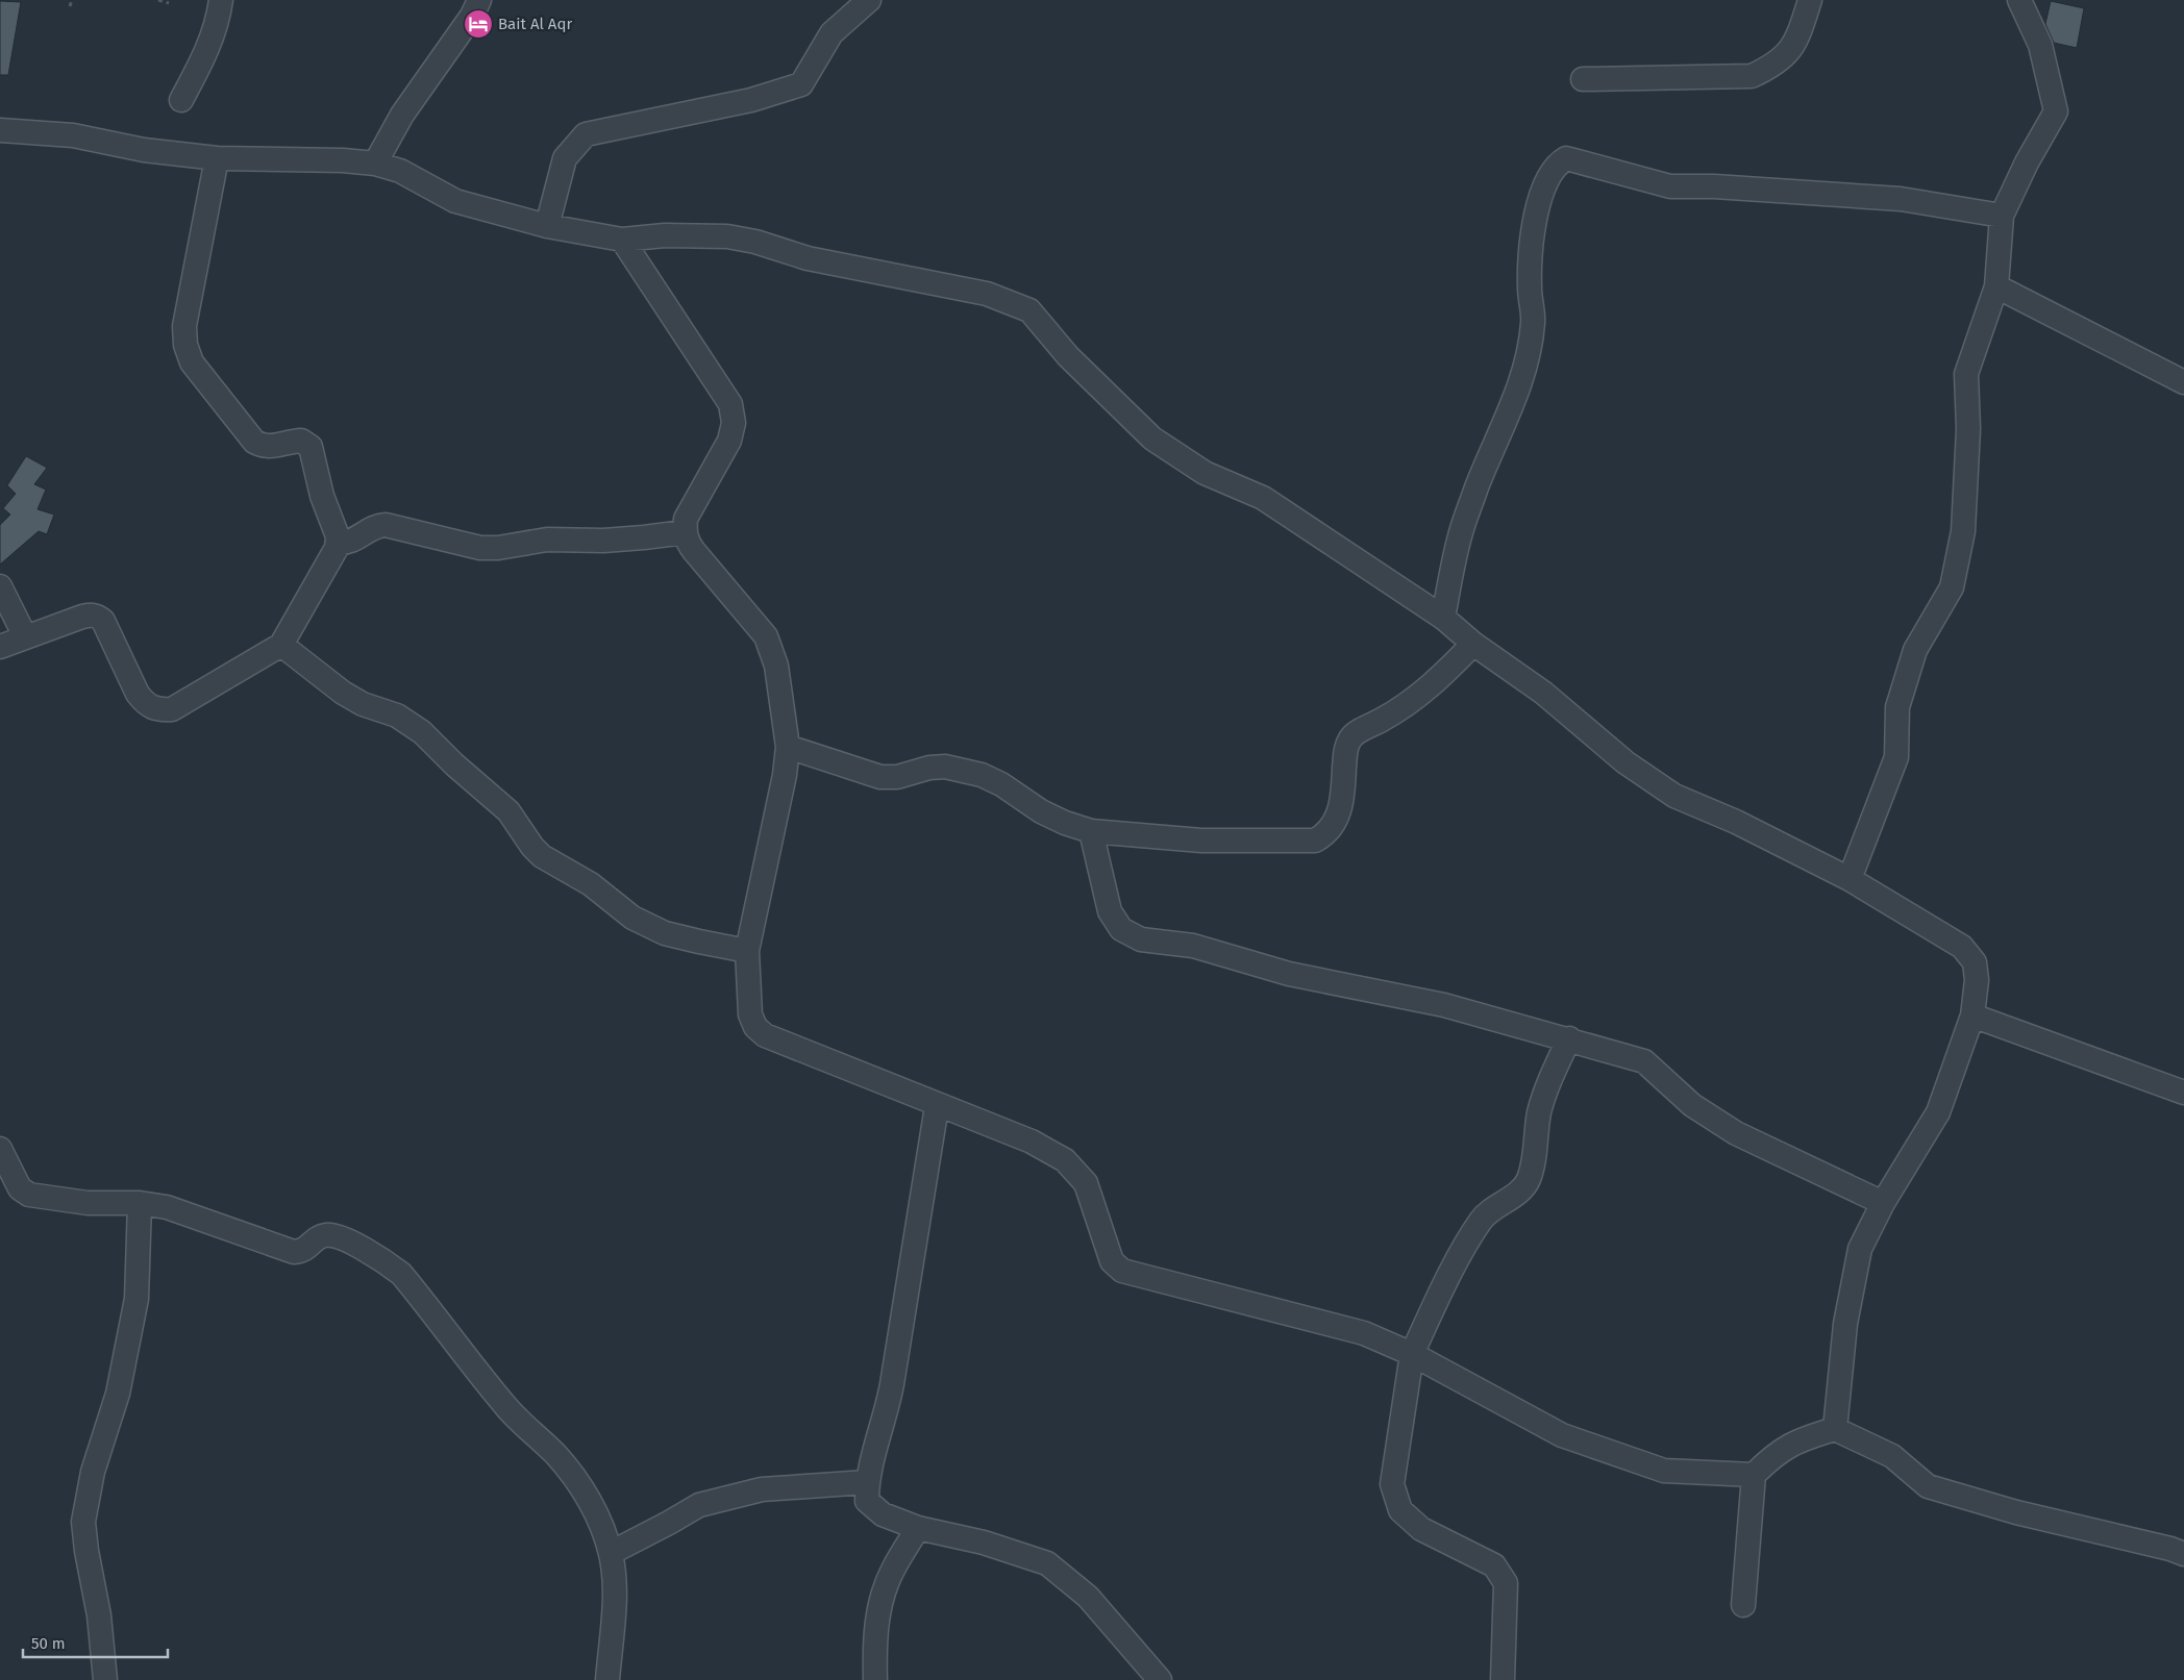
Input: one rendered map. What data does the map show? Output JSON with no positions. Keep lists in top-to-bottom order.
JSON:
{
  "places": {
    "hotel": ["Bait Al Aqr"]
  },
  "scale_bar": "50 m"
}
